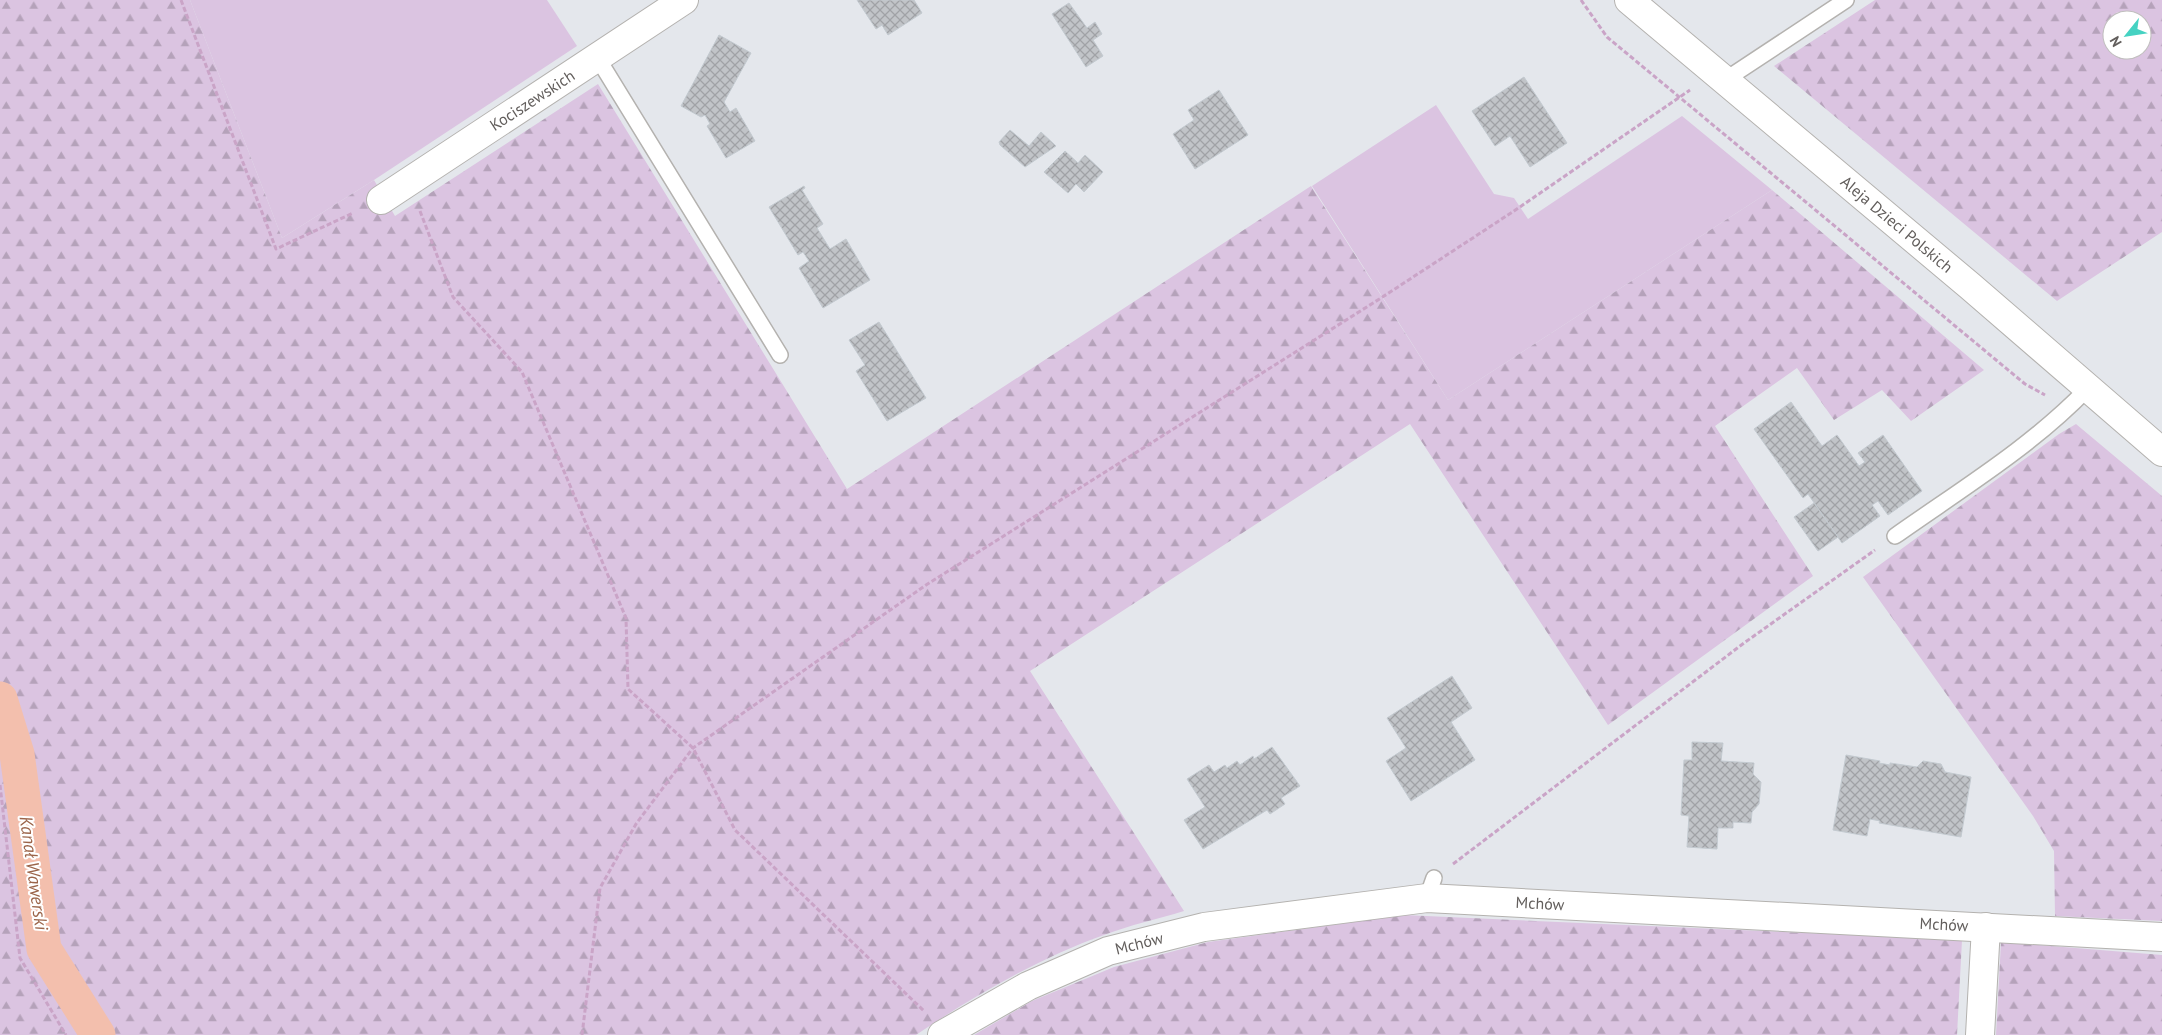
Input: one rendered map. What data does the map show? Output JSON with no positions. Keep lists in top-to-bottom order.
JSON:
{
  "streets": {
    "street": ["Kociszewskich", "Aleja Dzieci Polskich", "Mchów"]
  },
  "water": ["Kanał Wawerski"],
  "north": "bottom left"
}
